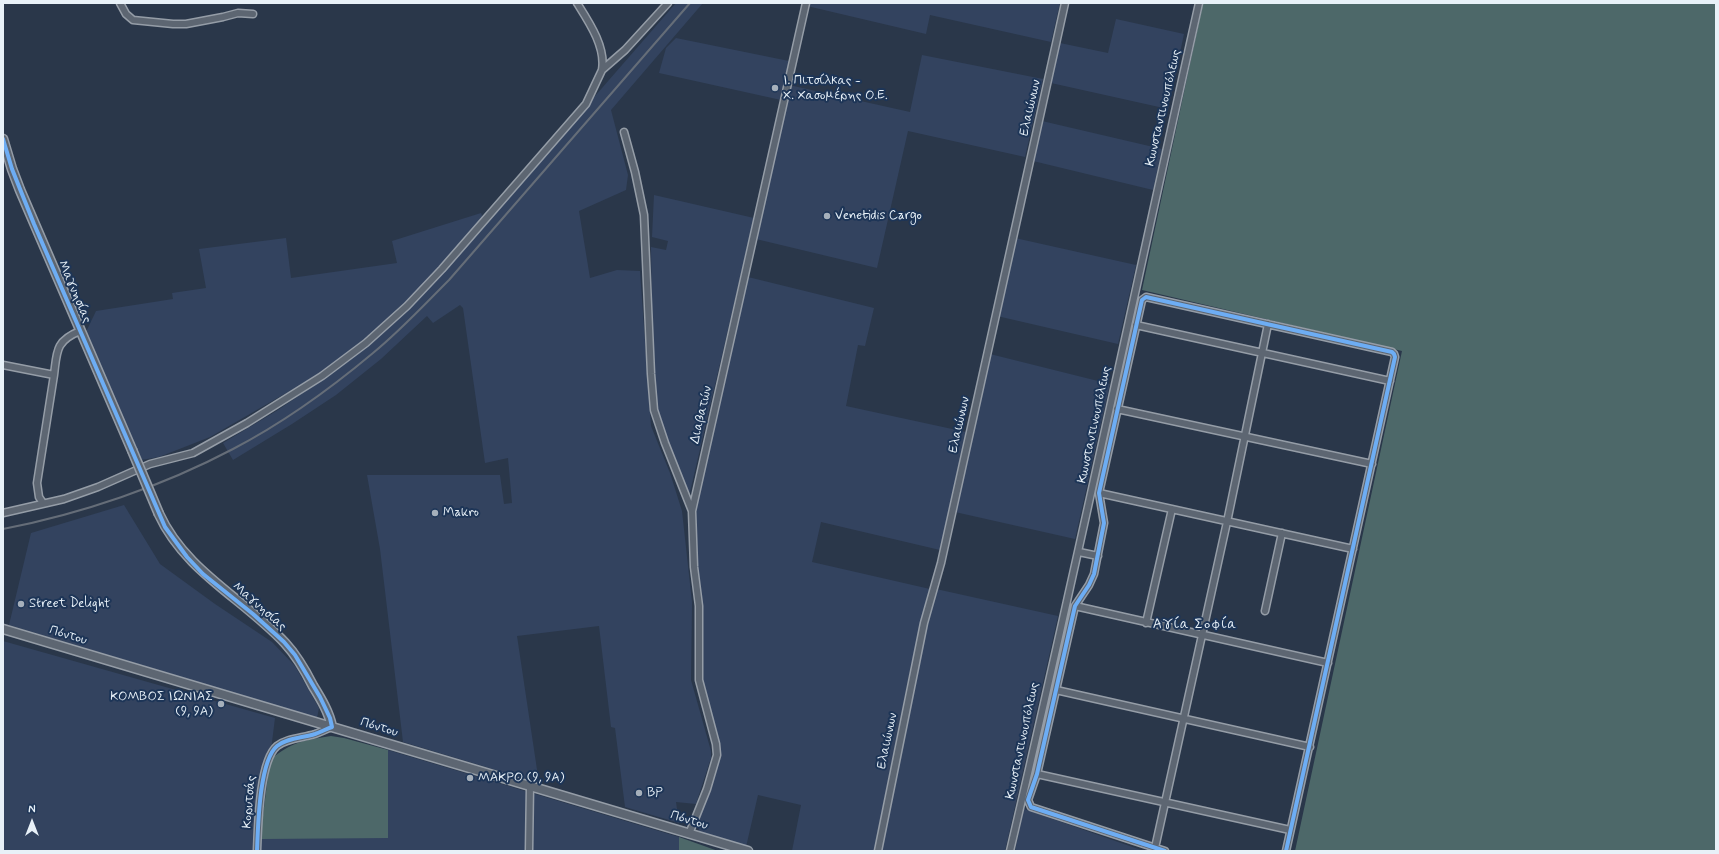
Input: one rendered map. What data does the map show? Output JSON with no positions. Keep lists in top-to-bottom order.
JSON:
{
  "streets": {
    "street": [
      "Ελαιώνων",
      "Κωνσταντινουπόλεως",
      "Μαγνησίας",
      "Διαβατών",
      "Πόντου",
      "Κορυτσάς"
    ]
  },
  "crossings": [
    ["Μαγνησίας", "Πόντου"],
    ["Μαγνησίας", "Κορυτσάς"],
    ["Διαβατών", "Πόντου"],
    ["Πόντου", "Κορυτσάς"]
  ],
  "districts": ["Αγία Σοφία"],
  "places": [
    "Ι. Πιτσίλκας - Χ. Χασομέρης Ο.Ε.",
    "Venetidis Cargo",
    "Makro",
    "Street Delight",
    "ΚΟΜΒΟΣ ΙΩΝΙΑΣ (9, 9Α)",
    "ΜΑΚΡΟ (9, 9Α)",
    "BP"
  ],
  "north": "top"
}
